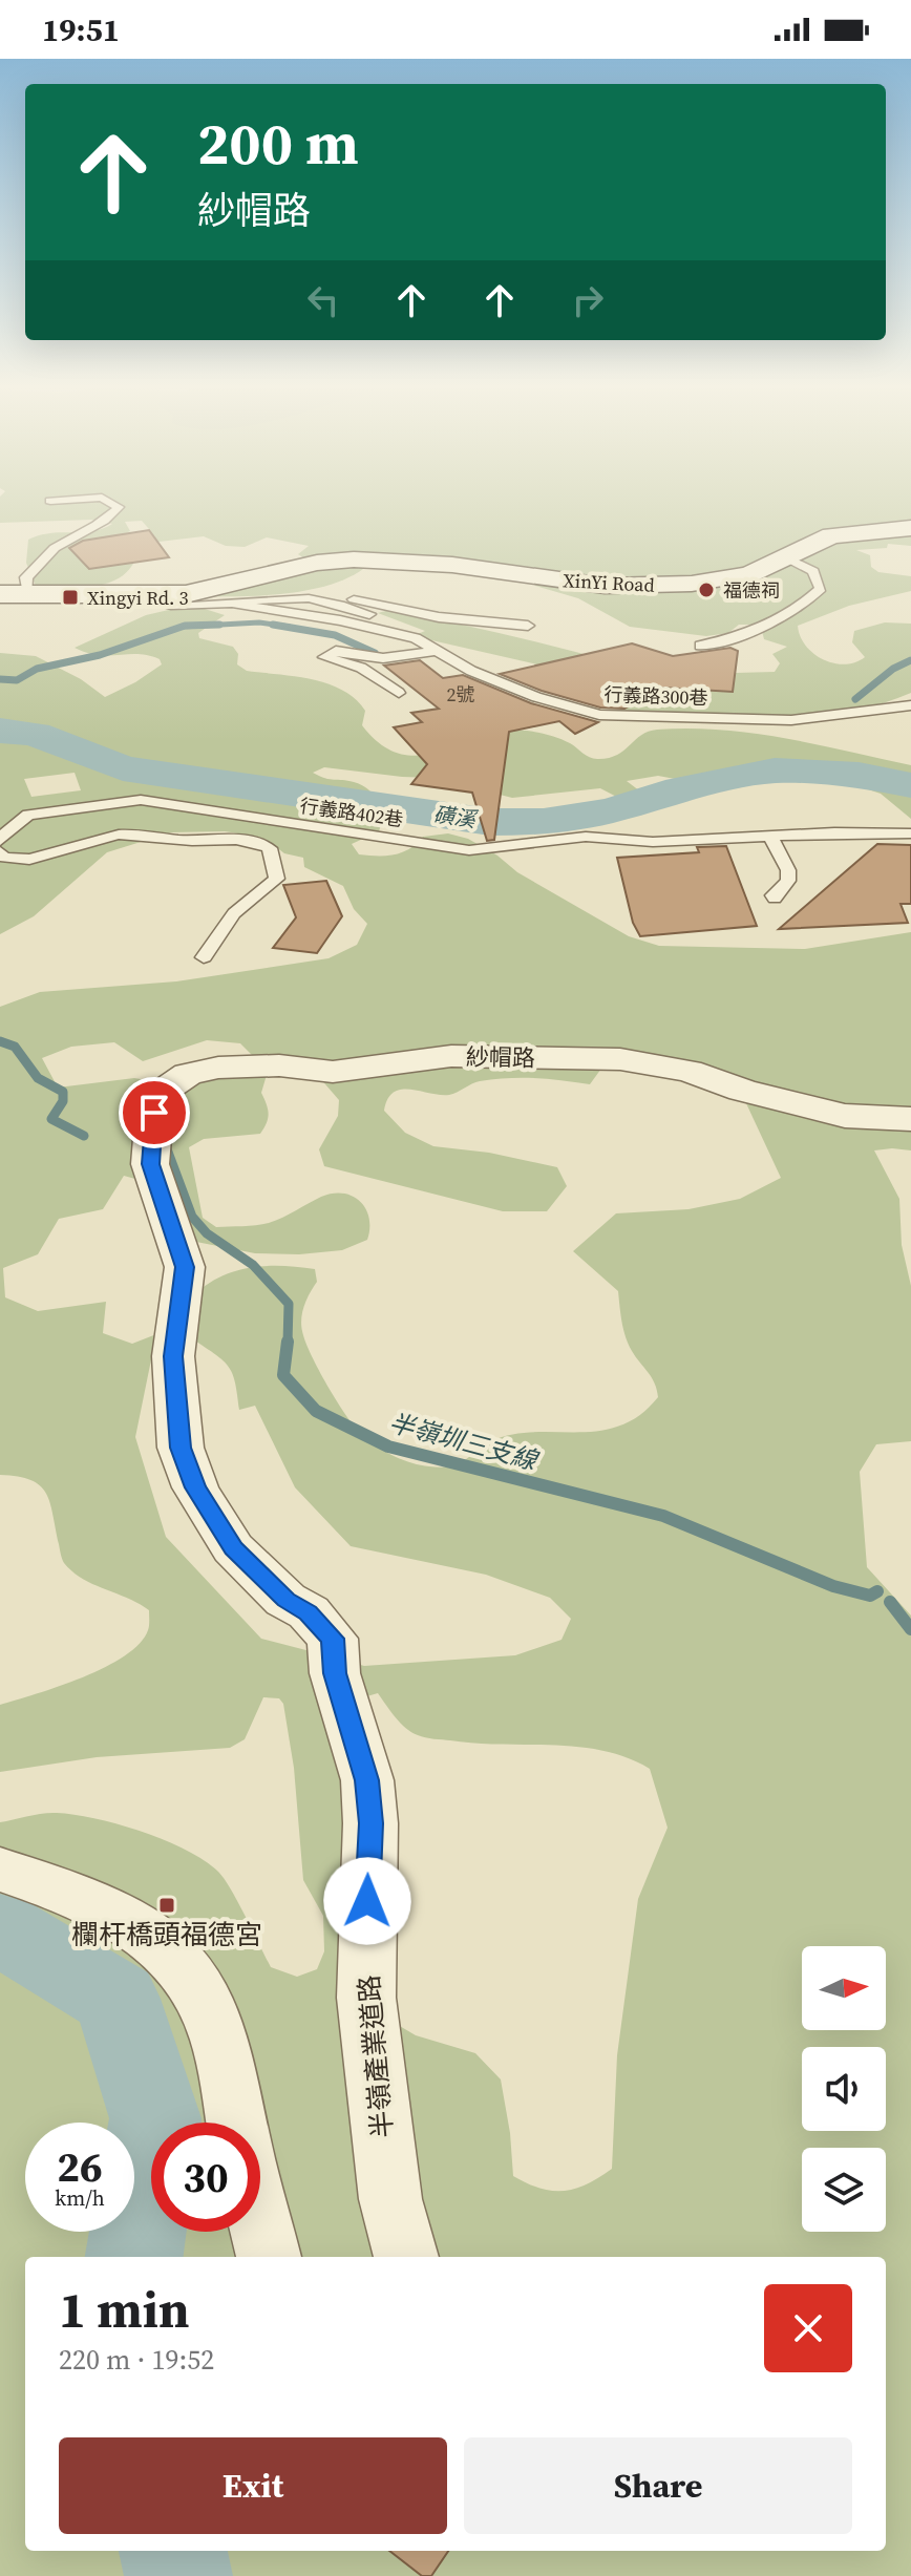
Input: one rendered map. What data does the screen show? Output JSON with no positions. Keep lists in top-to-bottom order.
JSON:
{
  "streets": {
    "street": ["XinYi Road", "紗帽路", "半嶺產業道路"],
    "lane": ["行義路300巷", "行義路402巷"]
  },
  "crossings": [
    ["XinYi Road", "行義路300巷"],
    ["紗帽路", "半嶺產業道路"]
  ],
  "water": ["磺溪", "半嶺圳三支線"],
  "places": {
    "other": ["福德祠"],
    "transit": ["Xingyi Rd. 3", "欄杆橋頭福德宮"]
  },
  "house_numbers": ["2號"],
  "north": "right",
  "page": {
    "status": "19:51",
    "turn": ["200 m", "紗帽路"],
    "speed": "26 km/h",
    "limit": "30",
    "heading": ["1 min", "220 m · 19:52"],
    "buttons": ["Exit", "Share"]
  }
}
